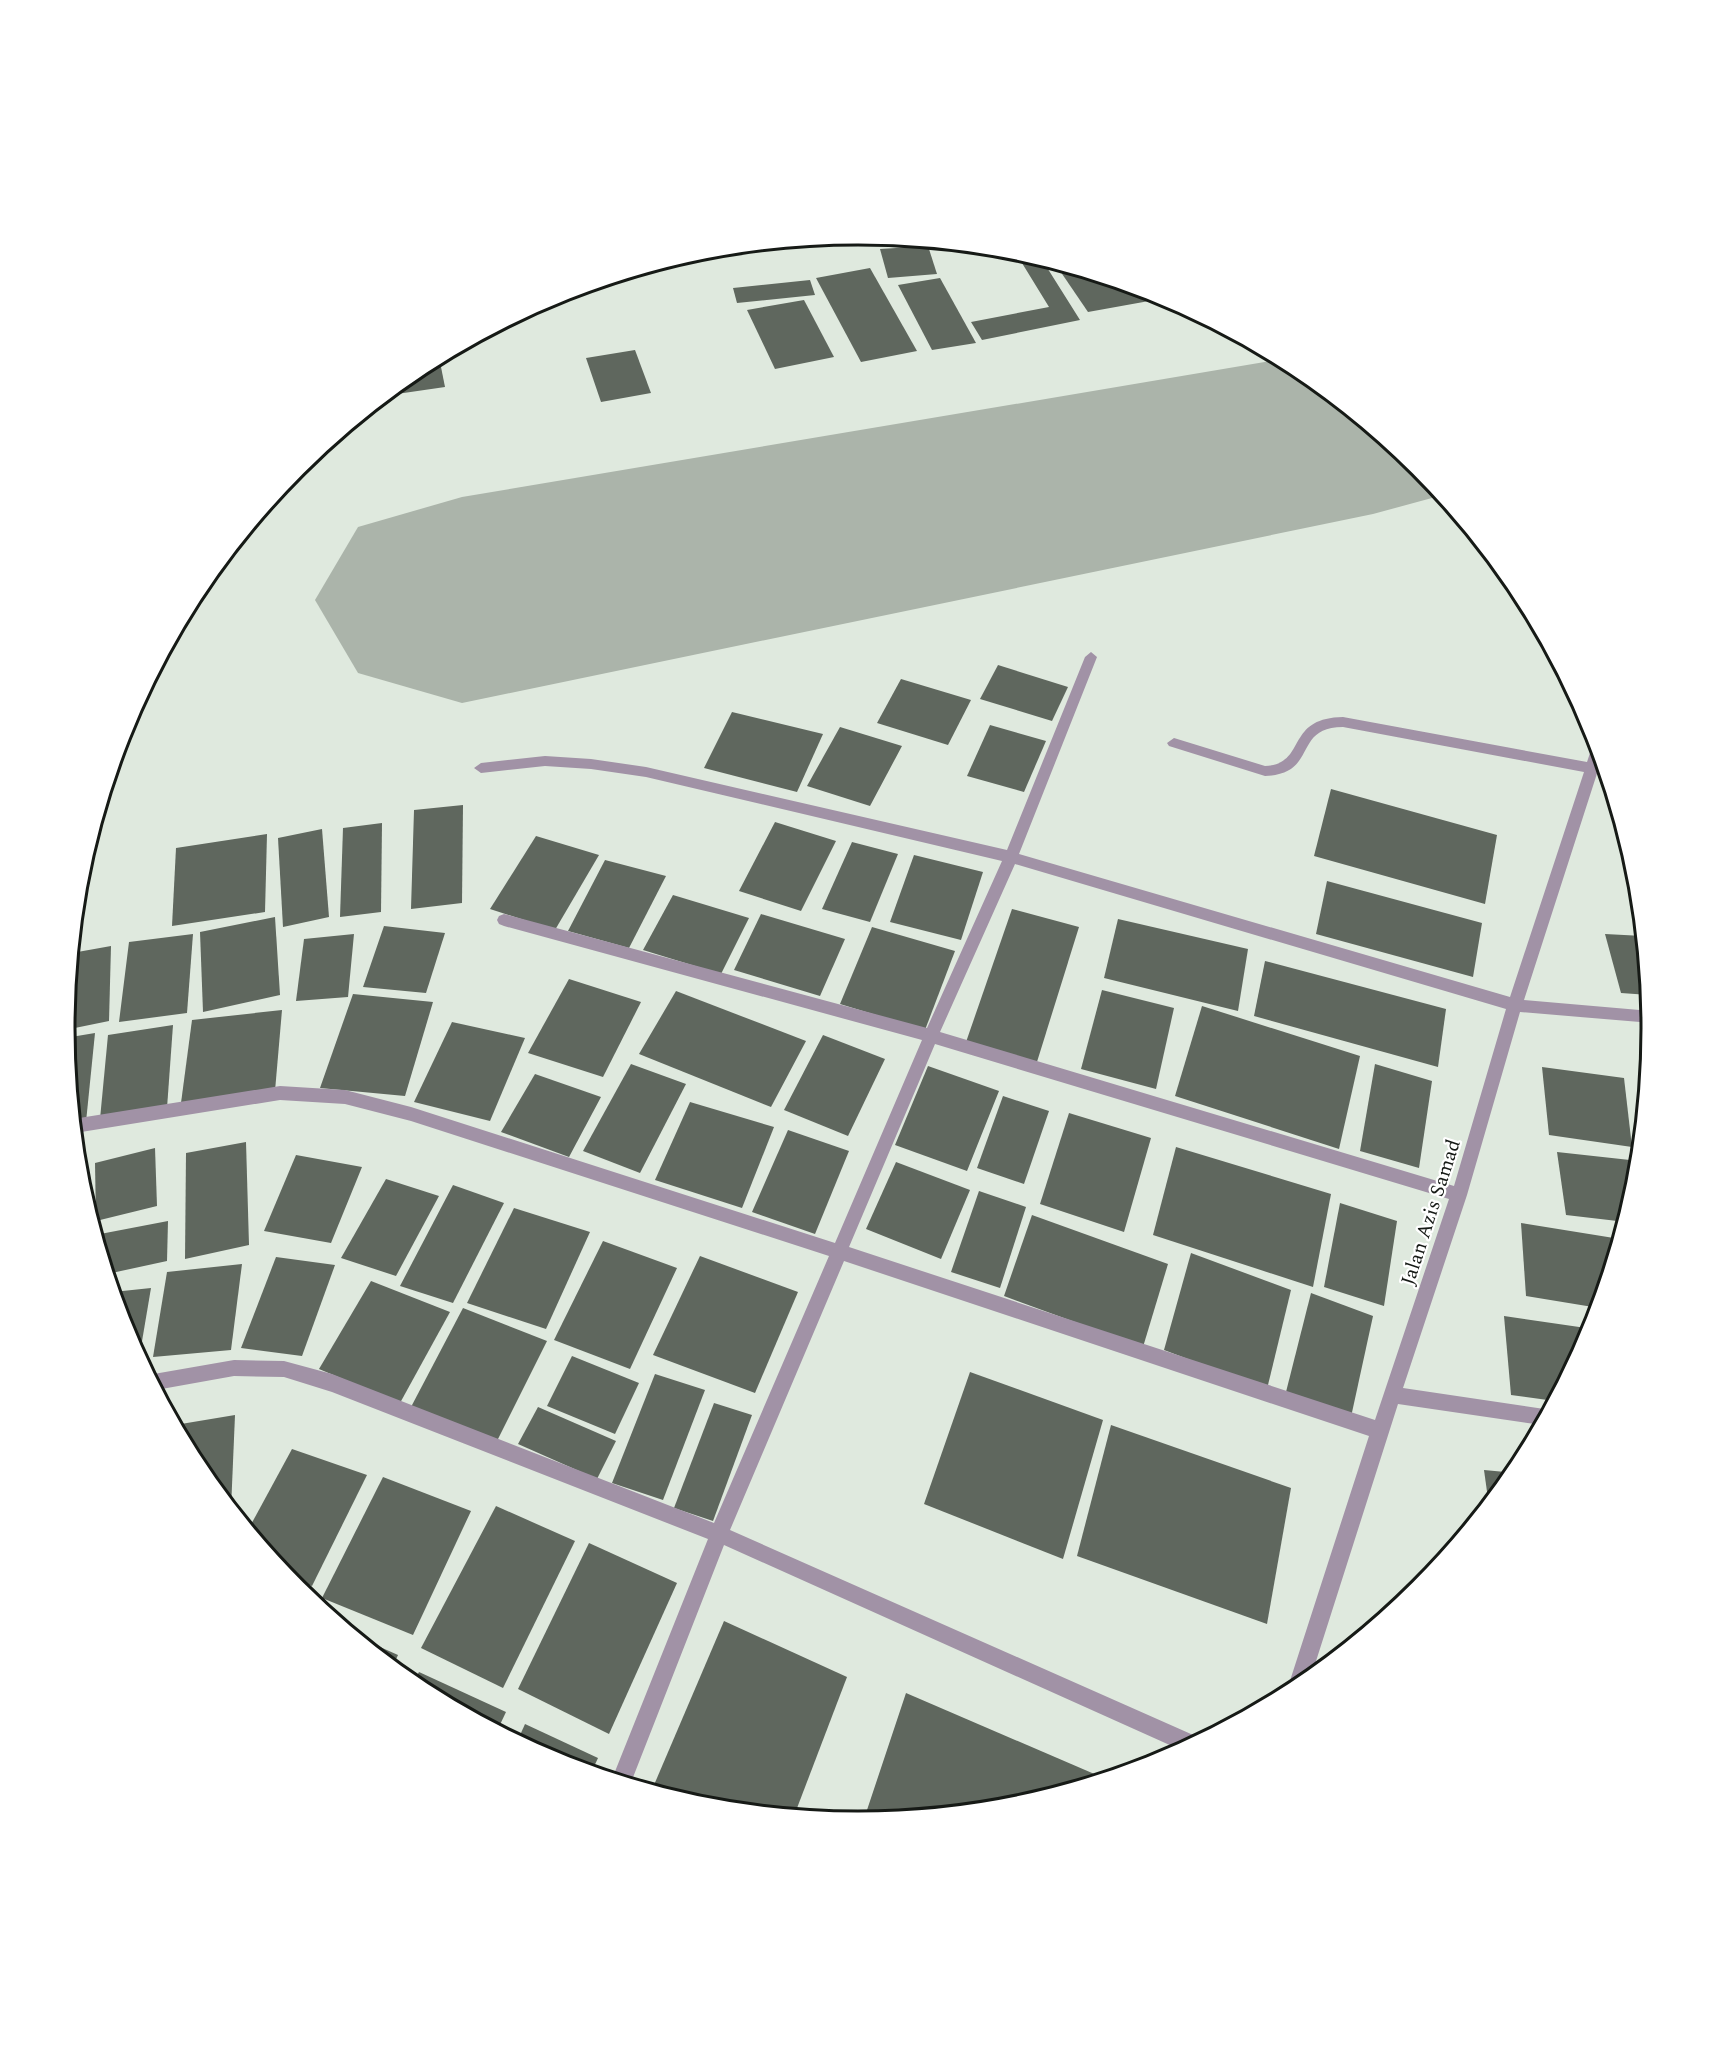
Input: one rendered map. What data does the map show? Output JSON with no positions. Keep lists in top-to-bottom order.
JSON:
{
  "streets": {
    "street": ["Jalan Azis Samad"]
  }
}
